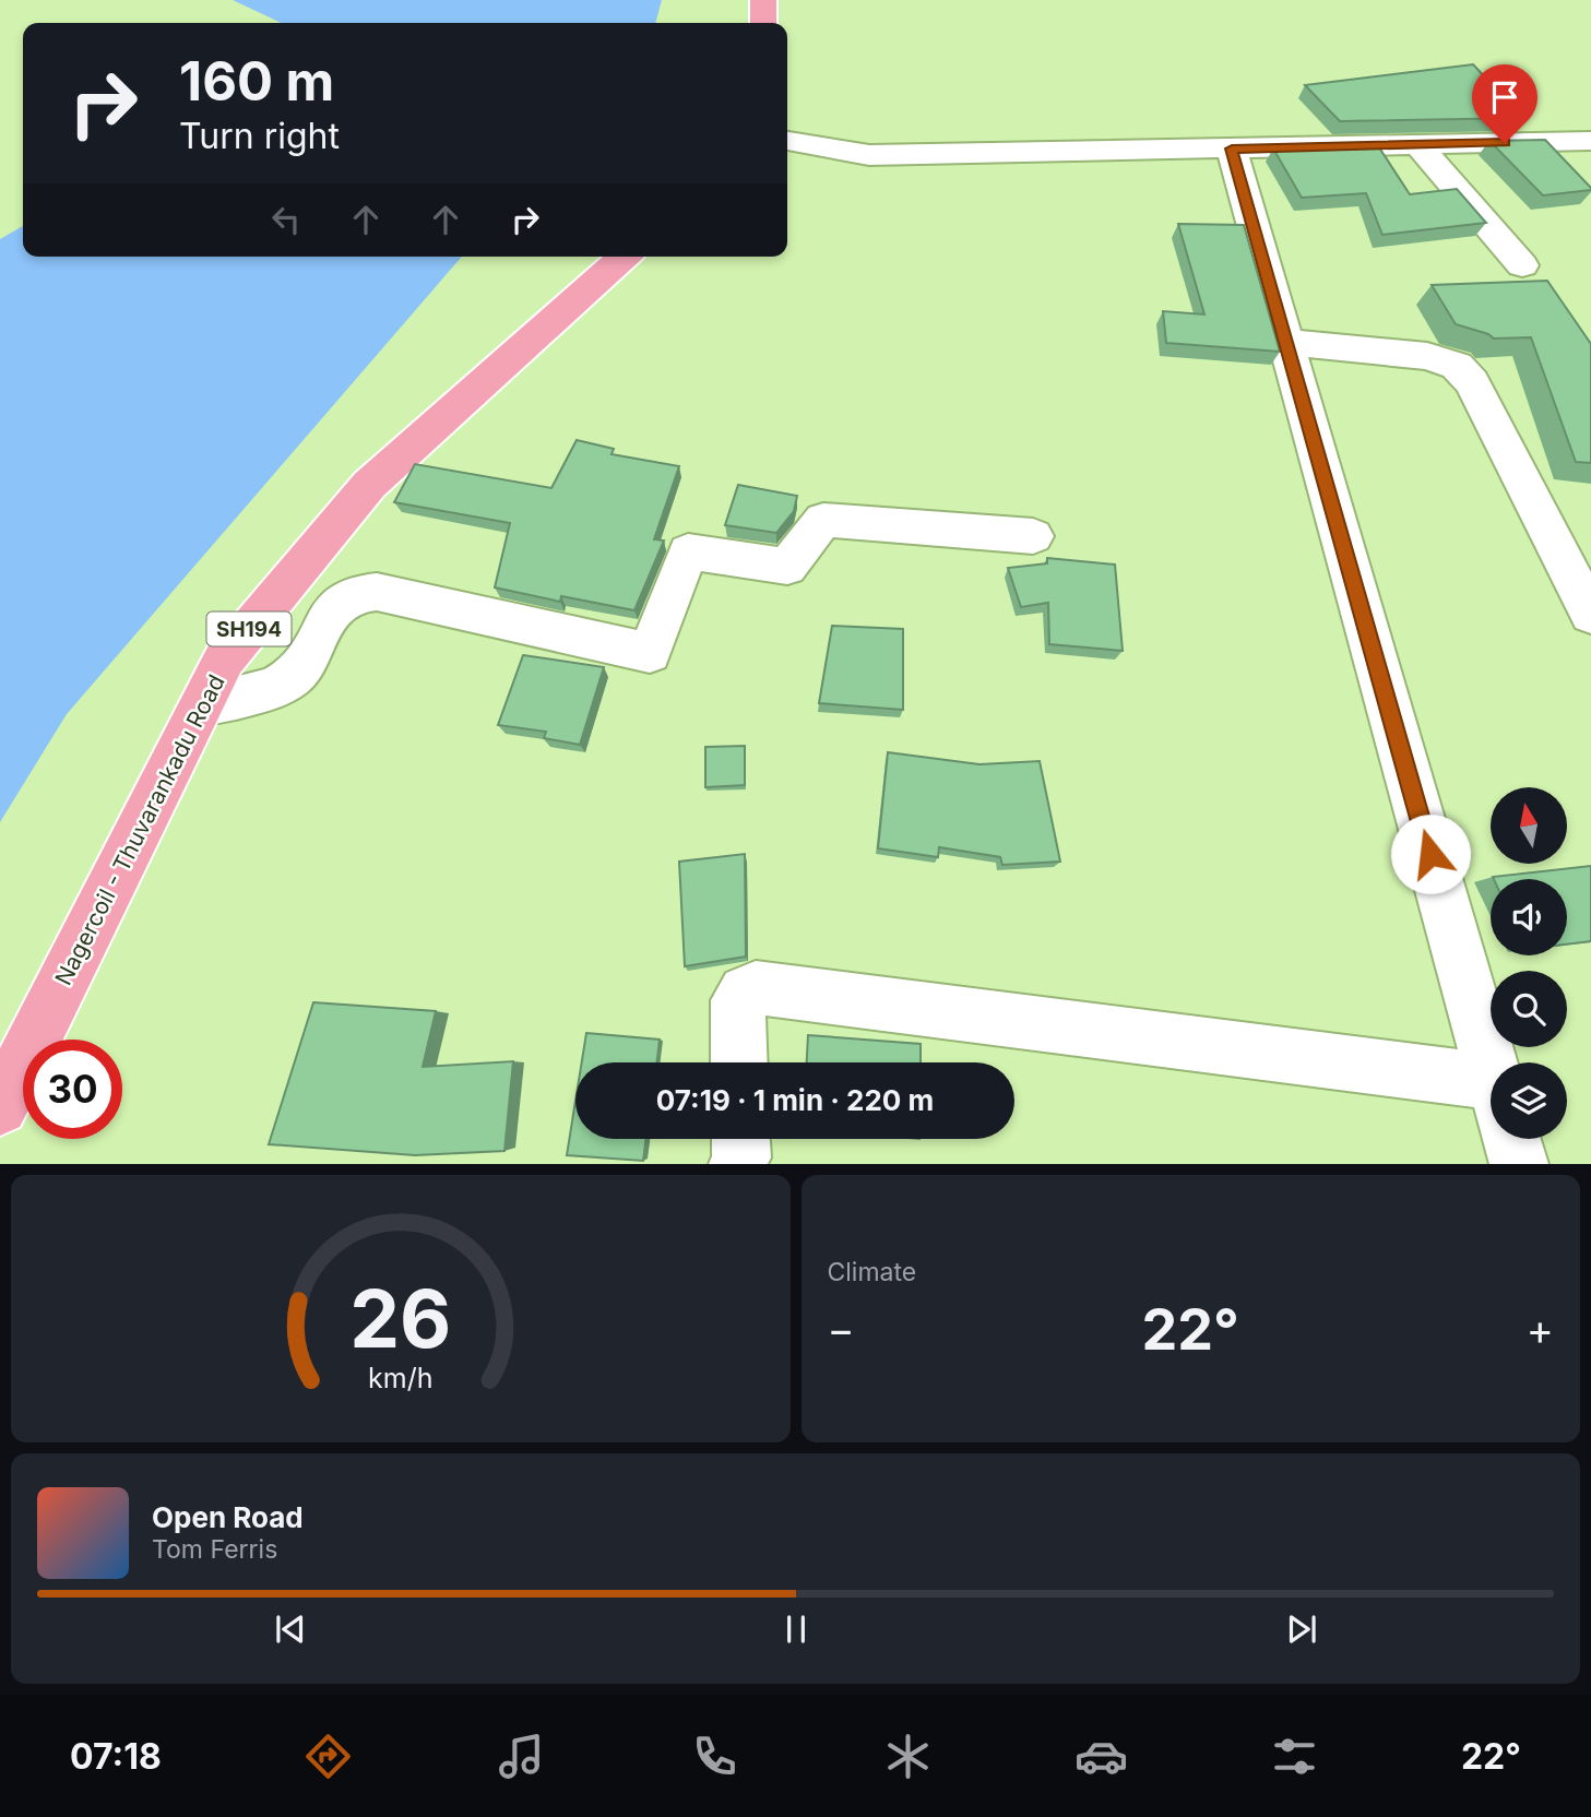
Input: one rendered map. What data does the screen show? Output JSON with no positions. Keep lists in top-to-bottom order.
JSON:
{
  "streets": {
    "main road": ["SH194", "Nagercoil - Thuvarankadu Road"]
  },
  "north": "top",
  "page": {
    "turn": ["160 m", "Turn right"],
    "limit": "30",
    "trip": "07:19 · 1 min · 220 m",
    "tile": "Climate",
    "heat": ["−", "22°", "+"],
    "song": ["Open Road", "Tom Ferris"],
    "tabs": ["07:18", "22°"],
    "gauge": ["26", "km/h"]
  }
}
